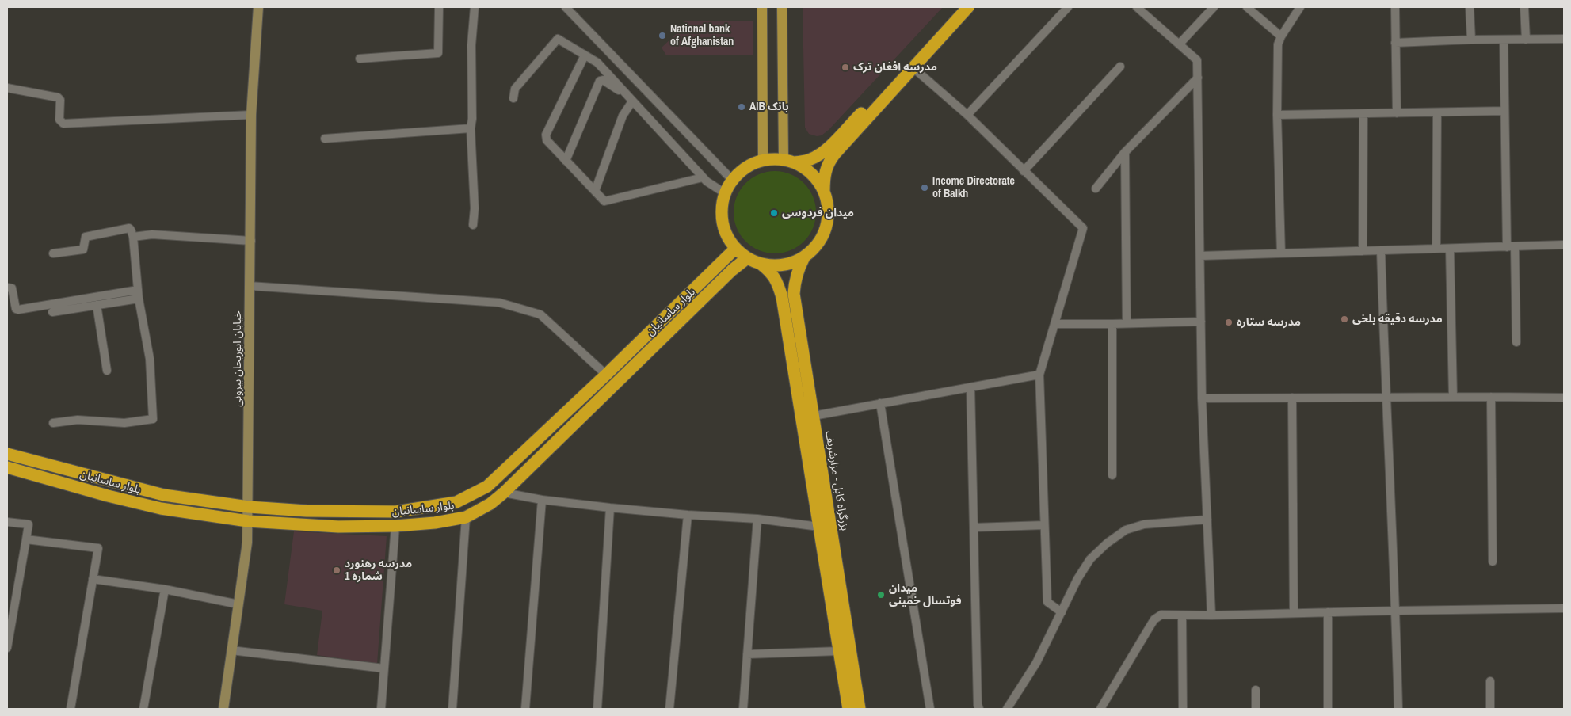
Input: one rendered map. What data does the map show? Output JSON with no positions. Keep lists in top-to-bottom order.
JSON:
{
  "streets": {
    "highway": ["بلوار ساسانیان", "بزرگراه کابل - مزارشریف"],
    "street": ["خیابان ابوریحان بیرونی"]
  },
  "crossings": [
    ["بلوار ساسانیان", "خیابان ابوریحان بیرونی"],
    ["بلوار ساسانیان", "بزرگراه کابل - مزارشریف"]
  ],
  "places": [
    "National bank of Afghanistan",
    "مدرسه افغان ترک",
    "AIB بانک",
    "Income Directorate of Balkh",
    "میدان فردوسی",
    "مدرسه دقيقه بلخى",
    "مدرسه ستاره",
    "مدرسه رهنورد شماره 1",
    "میدان فوتسال خمینی"
  ]
}
